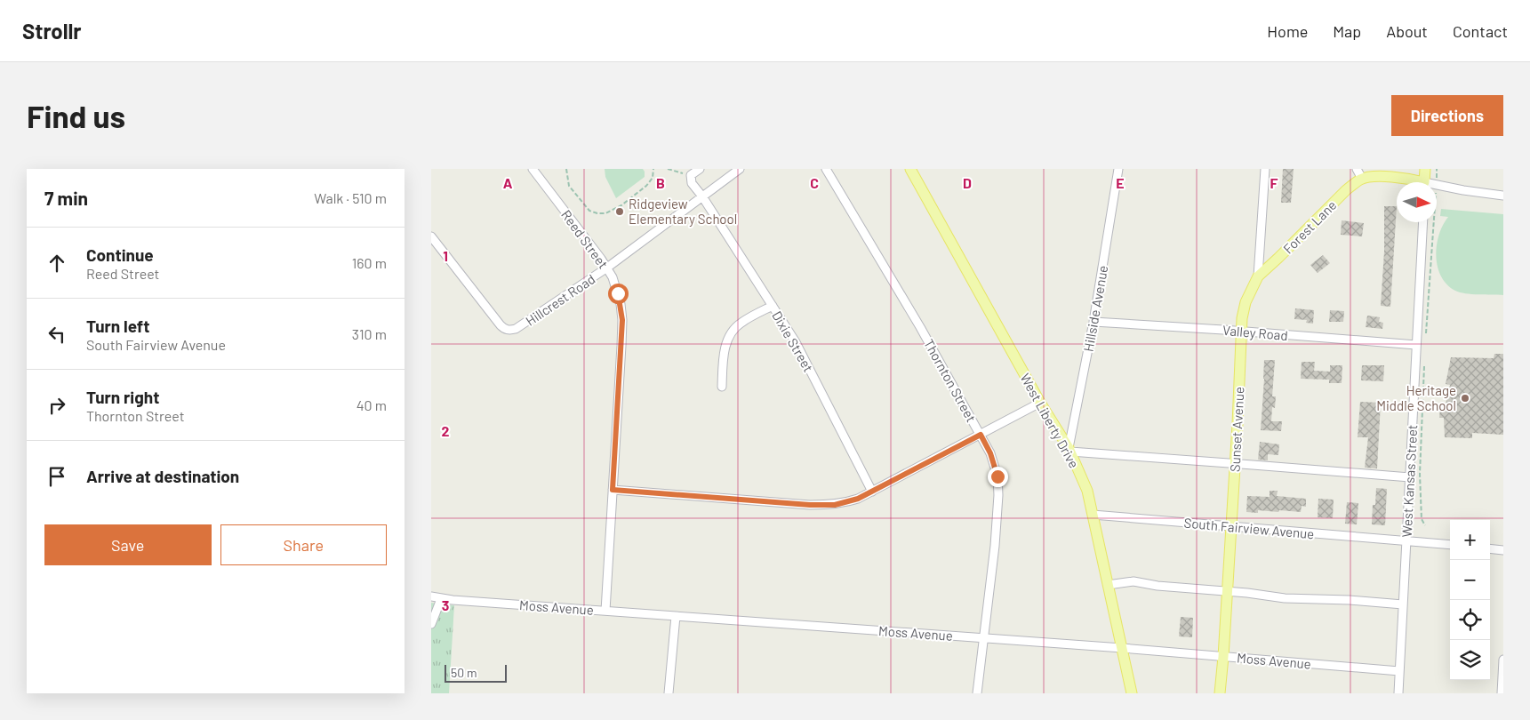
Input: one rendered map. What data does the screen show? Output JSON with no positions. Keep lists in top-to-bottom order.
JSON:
{
  "streets": {
    "main road": ["Forest Lane", "West Liberty Drive", "Sunset Avenue"],
    "street": [
      "Reed Street",
      "Hillcrest Road",
      "Hillside Avenue",
      "Valley Road",
      "Dixie Street",
      "Thornton Street",
      "West Kansas Street",
      "South Fairview Avenue",
      "Moss Avenue"
    ]
  },
  "crossings": [
    ["Forest Lane", "Sunset Avenue"],
    ["Reed Street", "Hillcrest Road"],
    ["Reed Street", "Moss Avenue"],
    ["Hillcrest Road", "Dixie Street"],
    ["Hillside Avenue", "Valley Road"],
    ["Hillside Avenue", "West Liberty Drive"],
    ["Valley Road", "Sunset Avenue"],
    ["Valley Road", "West Kansas Street"],
    ["Thornton Street", "Moss Avenue"],
    ["West Liberty Drive", "South Fairview Avenue"],
    ["West Liberty Drive", "Moss Avenue"],
    ["Sunset Avenue", "South Fairview Avenue"],
    ["Sunset Avenue", "Moss Avenue"],
    ["West Kansas Street", "South Fairview Avenue"],
    ["West Kansas Street", "Moss Avenue"]
  ],
  "places": ["Ridgeview Elementary School", "Heritage Middle School"],
  "scale_bar": "50 m",
  "north": "right",
  "page": {
    "header": "Strollr",
    "nav": [
      "Home",
      "Map",
      "About",
      "Contact"
    ],
    "buttons": [
      "Directions",
      ["Save", "Share"]
    ],
    "title": "Find us",
    "heading": ["7 min", "Walk · 510 m"],
    "list": [
      ["Continue", "Reed Street", "160 m"],
      ["Turn left", "South Fairview Avenue", "310 m"],
      ["Turn right", "Thornton Street", "40 m"],
      "Arrive at destination"
    ],
    "map_buttons": ["+", "−"],
    "scale": "50 m"
  },
  "grid": {
    "columns": [
      "A",
      "B",
      "C",
      "D",
      "E",
      "F"
    ],
    "rows": ["1", "2", "3"]
  }
}
